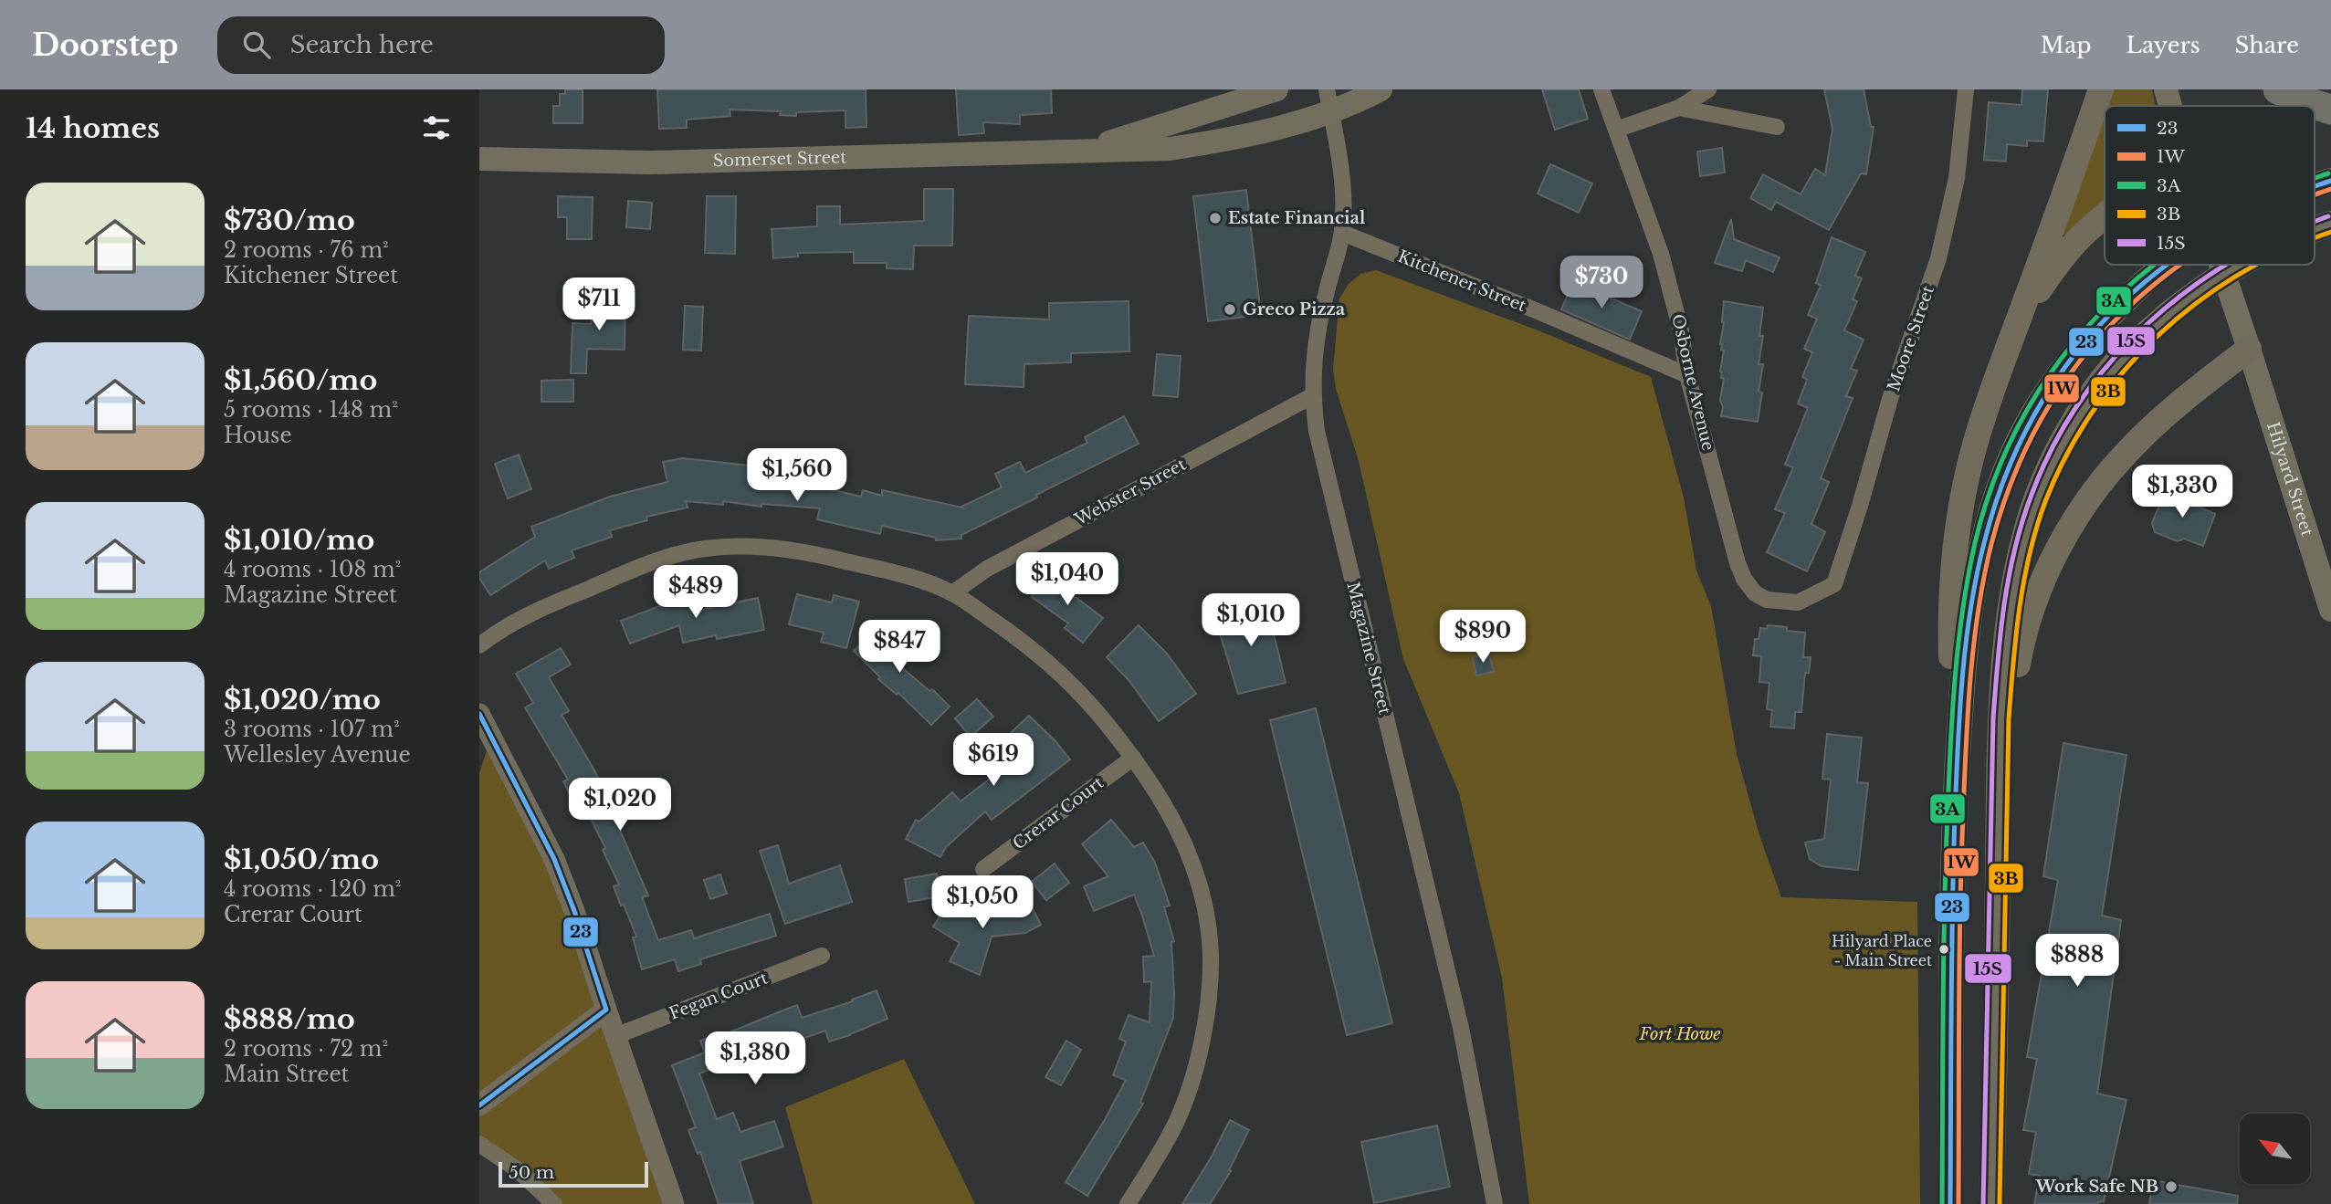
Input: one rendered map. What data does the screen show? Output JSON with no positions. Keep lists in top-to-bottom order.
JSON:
{
  "streets": {
    "main road": ["Somerset Street", "Hilyard Street"],
    "street": [
      "Kitchener Street",
      "Moore Street",
      "Osborne Avenue",
      "Webster Street",
      "Magazine Street",
      "Crerar Court",
      "Fegan Court"
    ]
  },
  "crossings": [
    ["Somerset Street", "Magazine Street"],
    ["Kitchener Street", "Osborne Avenue"],
    ["Kitchener Street", "Magazine Street"],
    ["Moore Street", "Osborne Avenue"],
    ["Webster Street", "Magazine Street"]
  ],
  "parks": ["Fort Howe"],
  "places": [
    "Estate Financial",
    "Greco Pizza",
    "Hilyard Place - Main Street",
    "Work Safe NB"
  ],
  "lines": [
    "transit line 3A",
    "transit line 23",
    "transit line 1W",
    "transit line 15S",
    "transit line 3B"
  ],
  "legend": [
    "23",
    "1W",
    "3A",
    "3B",
    "15S"
  ],
  "scale_bar": "50 m",
  "north": "top left",
  "page": {
    "header": "Doorstep",
    "search": "Search here",
    "nav": ["Map", "Layers", "Share"],
    "heading": "14 homes",
    "list": [
      {
        "name": "$730/mo",
        "note": "2 rooms · 76 m² · Kitchener Street"
      },
      {
        "name": "$1,560/mo",
        "note": "5 rooms · 148 m² · House"
      },
      {
        "name": "$1,010/mo",
        "note": "4 rooms · 108 m² · Magazine Street"
      },
      {
        "name": "$1,020/mo",
        "note": "3 rooms · 107 m² · Wellesley Avenue"
      },
      {
        "name": "$1,050/mo",
        "note": "4 rooms · 120 m² · Crerar Court"
      },
      {
        "name": "$888/mo",
        "note": "2 rooms · 72 m² · Main Street"
      }
    ],
    "price": [
      "$730",
      "$711",
      "$1,560",
      "$1,330",
      "$1,040",
      "$489",
      "$1,010",
      "$890",
      "$847",
      "$619",
      "$1,020",
      "$1,050",
      "$888",
      "$1,380"
    ],
    "scale": "50 m"
  }
}
